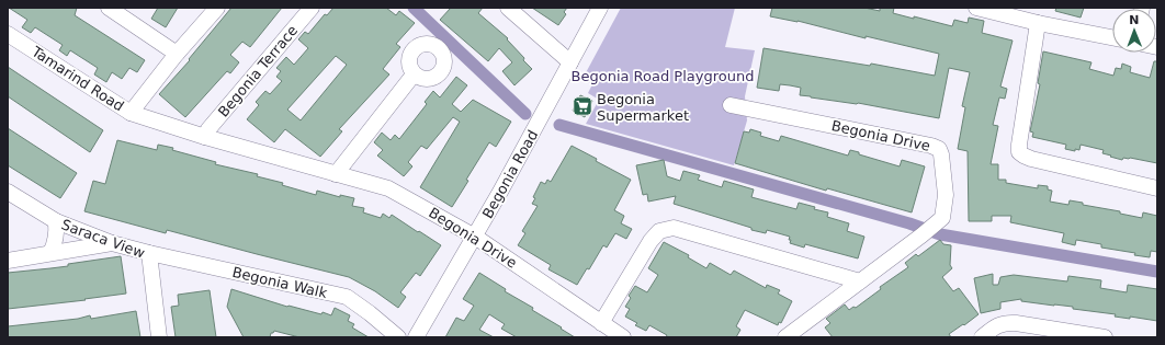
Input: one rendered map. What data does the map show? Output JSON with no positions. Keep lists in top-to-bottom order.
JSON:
{
  "streets": {
    "street": [
      "Begonia Terrace",
      "Tamarind Road",
      "Begonia Drive",
      "Begonia Road",
      "Saraca View",
      "Begonia Walk"
    ]
  },
  "crossings": [
    ["Begonia Terrace", "Begonia Drive"],
    ["Tamarind Road", "Begonia Drive"],
    ["Begonia Drive", "Begonia Road"],
    ["Saraca View", "Begonia Walk"]
  ],
  "parks": ["Begonia Road Playground"],
  "places": {
    "supermarket": ["Begonia Supermarket"]
  },
  "north": "top"
}
